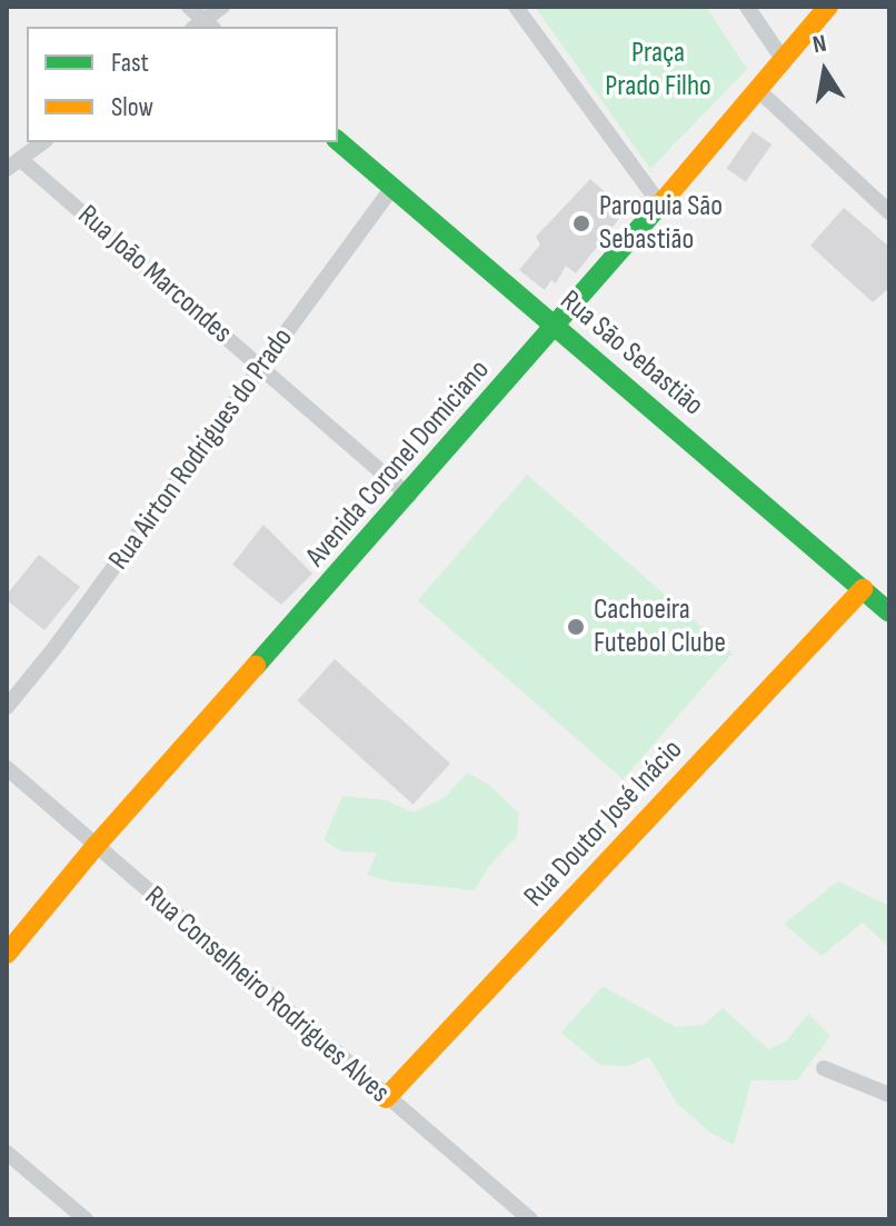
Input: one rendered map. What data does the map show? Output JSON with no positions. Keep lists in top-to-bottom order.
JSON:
{
  "streets": {
    "street": [
      "Rua João Marcondes",
      "Rua São Sebastião",
      "Rua Airton Rodrigues do Prado",
      "Avenida Coronel Domiciano",
      "Rua Doutor José Inácio",
      "Rua Conselheiro Rodrigues Alves"
    ]
  },
  "crossings": [
    ["Rua João Marcondes", "Rua Airton Rodrigues do Prado"],
    ["Rua João Marcondes", "Avenida Coronel Domiciano"],
    ["Rua São Sebastião", "Rua Airton Rodrigues do Prado"],
    ["Rua São Sebastião", "Avenida Coronel Domiciano"],
    ["Rua São Sebastião", "Rua Doutor José Inácio"],
    ["Avenida Coronel Domiciano", "Rua Conselheiro Rodrigues Alves"],
    ["Rua Doutor José Inácio", "Rua Conselheiro Rodrigues Alves"]
  ],
  "parks": ["Praça Prado Filho"],
  "places": ["Paroquia São Sebastião", "Cachoeira Futebol Clube"],
  "legend": ["Fast", "Slow"],
  "north": "top"
}
